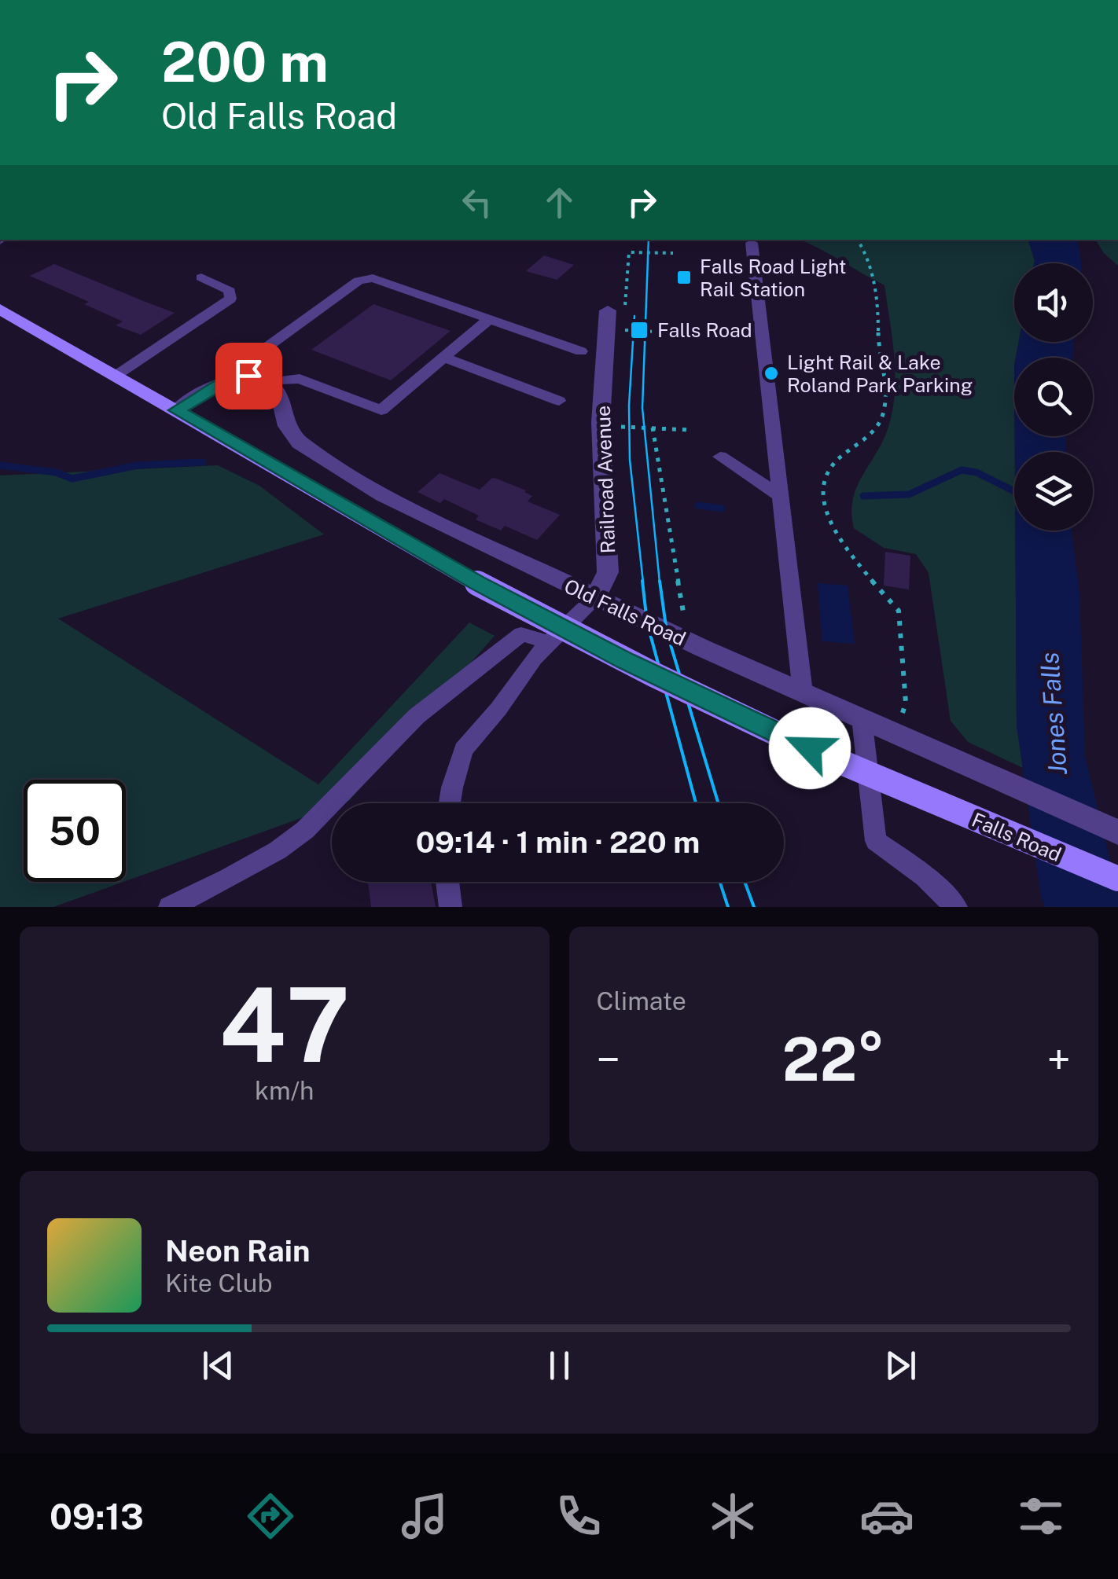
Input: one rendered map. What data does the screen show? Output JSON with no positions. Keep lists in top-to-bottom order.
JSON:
{
  "streets": {
    "main road": ["Falls Road"],
    "street": ["Railroad Avenue", "Old Falls Road"]
  },
  "crossings": [
    ["Railroad Avenue", "Old Falls Road"]
  ],
  "water": ["Jones Falls"],
  "places": {
    "transit": ["Falls Road Light Rail Station", "Falls Road"],
    "other": ["Light Rail & Lake Roland Park Parking"]
  },
  "page": {
    "turn": ["200 m", "Old Falls Road"],
    "limit": "50",
    "trip": "09:14 · 1 min · 220 m",
    "tile": [
      ["47", "km/h"],
      "Climate"
    ],
    "heat": ["−", "22°", "+"],
    "song": ["Neon Rain", "Kite Club"],
    "tabs": "09:13"
  }
}
